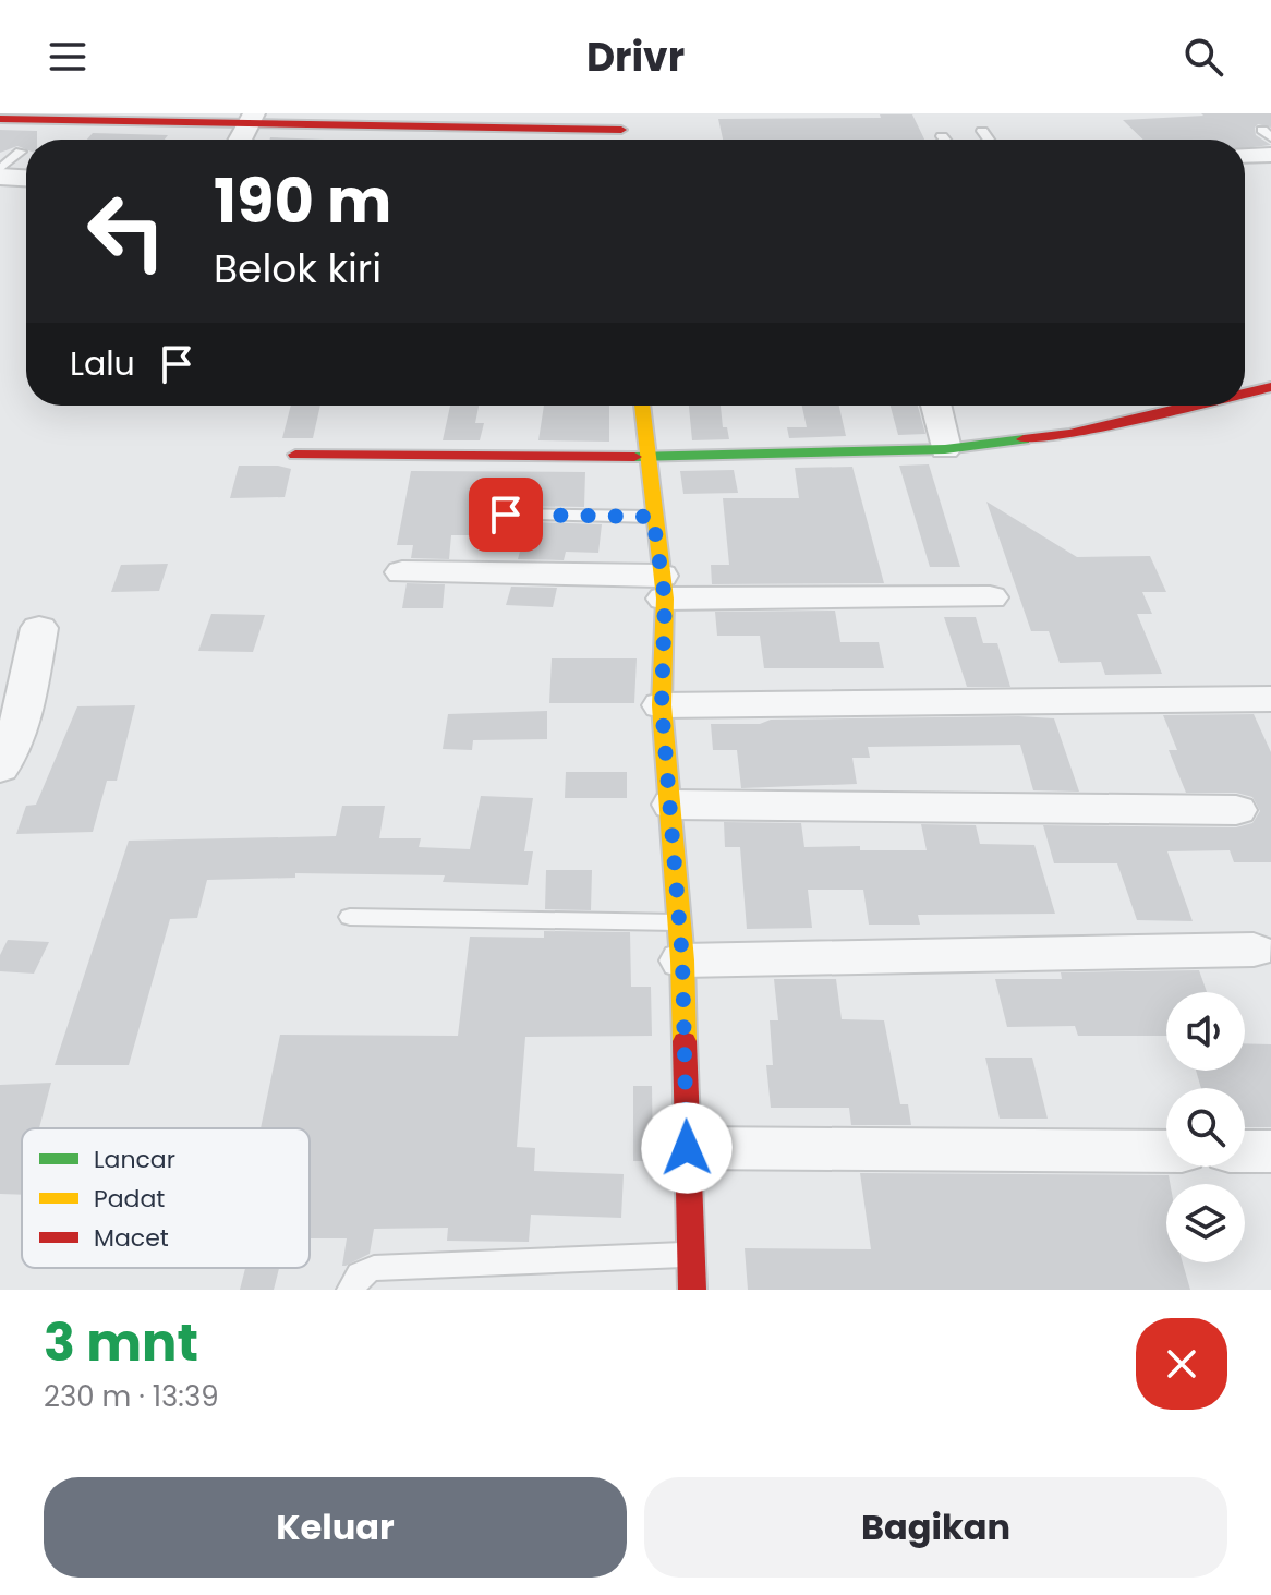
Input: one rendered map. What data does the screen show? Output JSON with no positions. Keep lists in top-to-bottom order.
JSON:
{
  "legend": ["Lancar", "Padat", "Macet"],
  "page": {
    "header": "Drivr",
    "turn": ["190 m", "Belok kiri"],
    "then": "Lalu",
    "heading": ["3 mnt", "230 m · 13:39"],
    "buttons": ["Keluar", "Bagikan"]
  }
}
